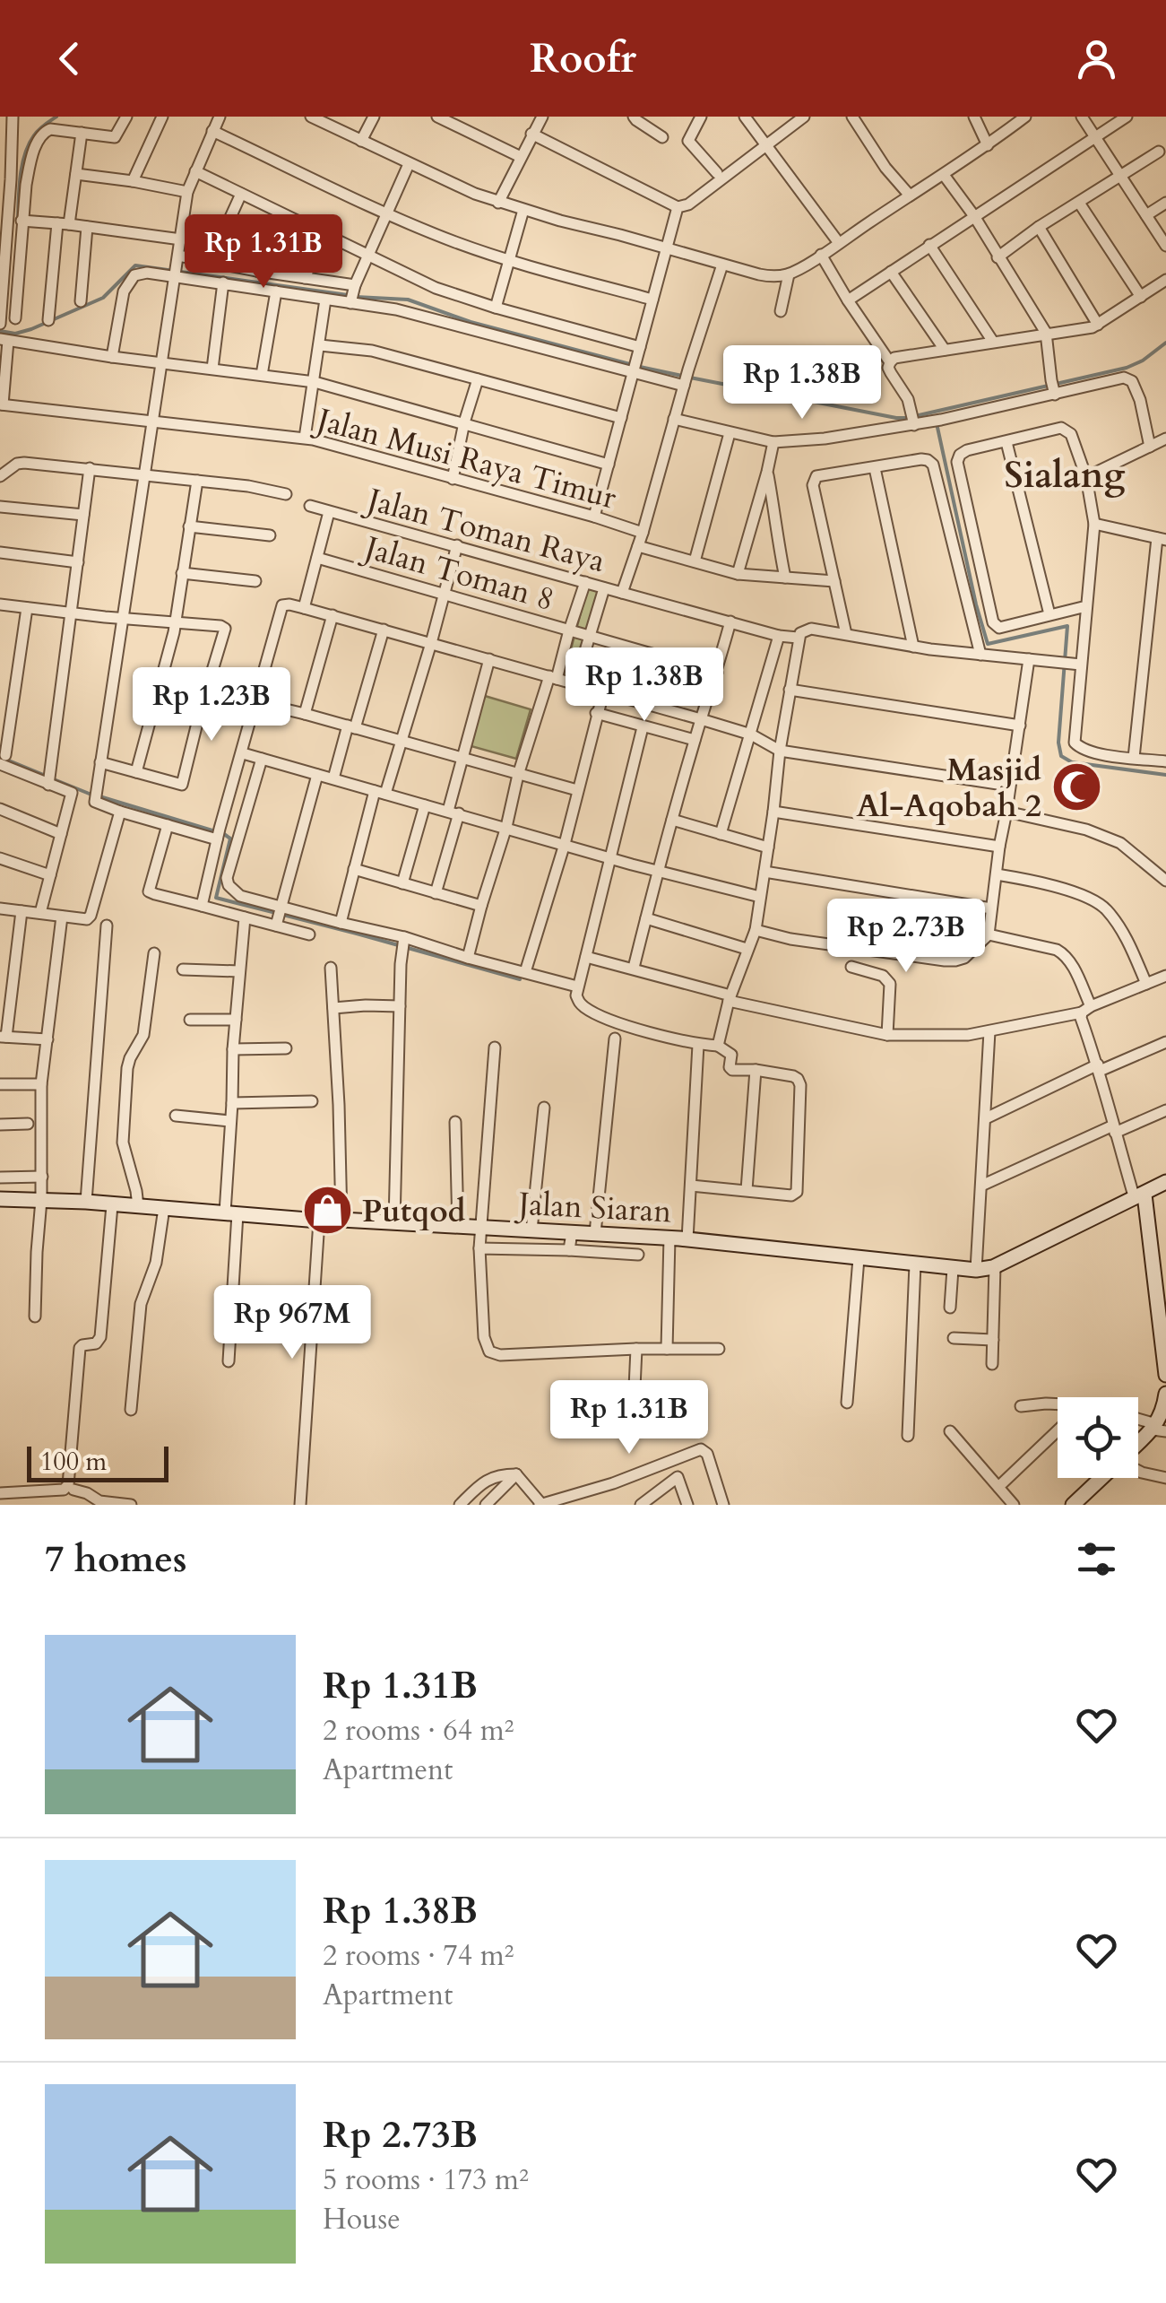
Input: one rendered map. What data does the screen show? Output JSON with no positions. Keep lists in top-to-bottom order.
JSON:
{
  "streets": {
    "street": [
      "Jalan Musi Raya Timur",
      "Jalan Toman Raya",
      "Jalan Toman 8",
      "Jalan Siaran"
    ]
  },
  "crossings": [
    ["Jalan Musi Raya Timur", "Jalan Toman Raya"]
  ],
  "districts": ["Sialang"],
  "places": {
    "mosque": ["Masjid Al-Aqobah 2"],
    "shop": ["Putqod"]
  },
  "scale_bar": "100 m",
  "page": {
    "header": "Roofr",
    "price": [
      "Rp 1.31B",
      "Rp 1.38B",
      "Rp 1.38B",
      "Rp 1.23B",
      "Rp 2.73B",
      "Rp 967M",
      "Rp 1.31B"
    ],
    "scale": "100 m",
    "heading": "7 homes",
    "list": [
      {
        "name": "Rp 1.31B",
        "note": "2 rooms · 64 m² · Apartment"
      },
      {
        "name": "Rp 1.38B",
        "note": "2 rooms · 74 m² · Apartment"
      },
      {
        "name": "Rp 2.73B",
        "note": "5 rooms · 173 m² · House"
      }
    ]
  }
}
